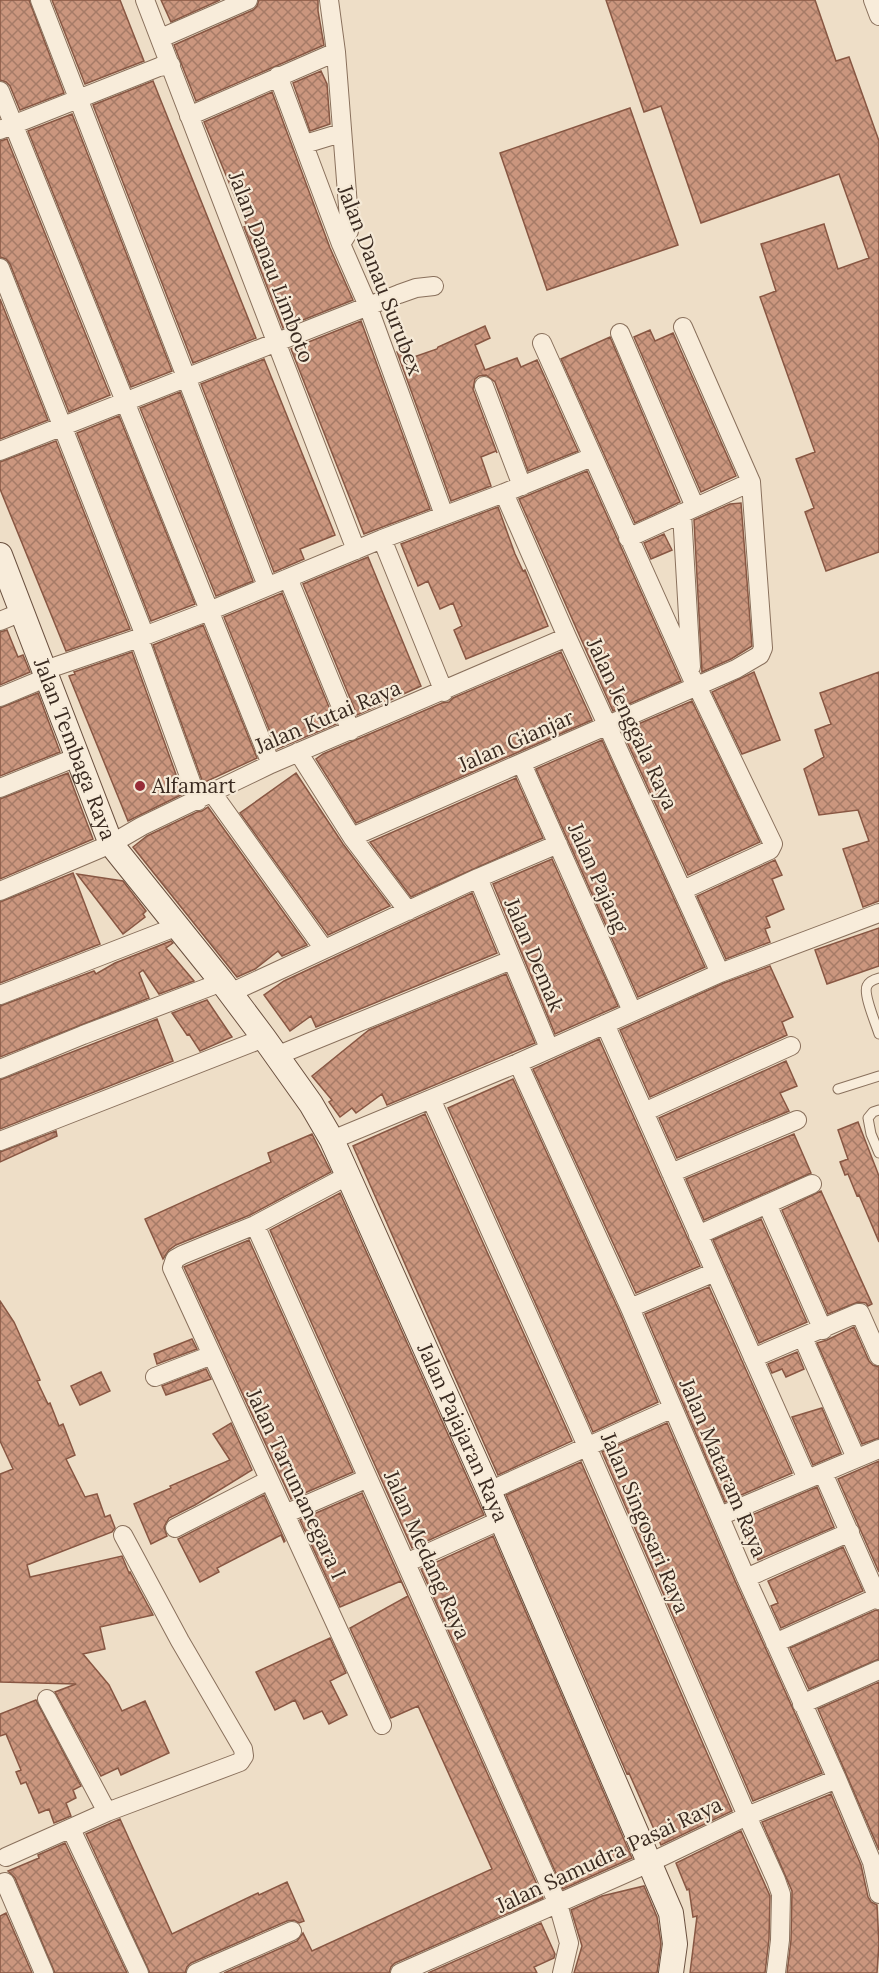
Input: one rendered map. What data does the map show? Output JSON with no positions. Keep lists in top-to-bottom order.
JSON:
{
  "streets": {
    "street": [
      "Jalan Danau Limboto",
      "Jalan Danau Surubex",
      "Jalan Kutai Raya",
      "Jalan Jenggala Raya",
      "Jalan Gianjar",
      "Jalan Tembaga Raya",
      "Jalan Pajang",
      "Jalan Demak",
      "Jalan Pajajaran Raya",
      "Jalan Mataram Raya",
      "Jalan Tarumanegara I",
      "Jalan Singosari Raya",
      "Jalan Medang Raya",
      "Jalan Samudra Pasai Raya"
    ]
  },
  "crossings": [
    ["Jalan Kutai Raya", "Jalan Jenggala Raya"],
    ["Jalan Kutai Raya", "Jalan Tembaga Raya"],
    ["Jalan Jenggala Raya", "Jalan Gianjar"],
    ["Jalan Gianjar", "Jalan Pajang"],
    ["Jalan Tembaga Raya", "Jalan Pajajaran Raya"],
    ["Jalan Pajajaran Raya", "Jalan Samudra Pasai Raya"],
    ["Jalan Mataram Raya", "Jalan Samudra Pasai Raya"],
    ["Jalan Tarumanegara I", "Jalan Medang Raya"],
    ["Jalan Singosari Raya", "Jalan Samudra Pasai Raya"],
    ["Jalan Medang Raya", "Jalan Samudra Pasai Raya"]
  ],
  "places": ["Alfamart"]
}
